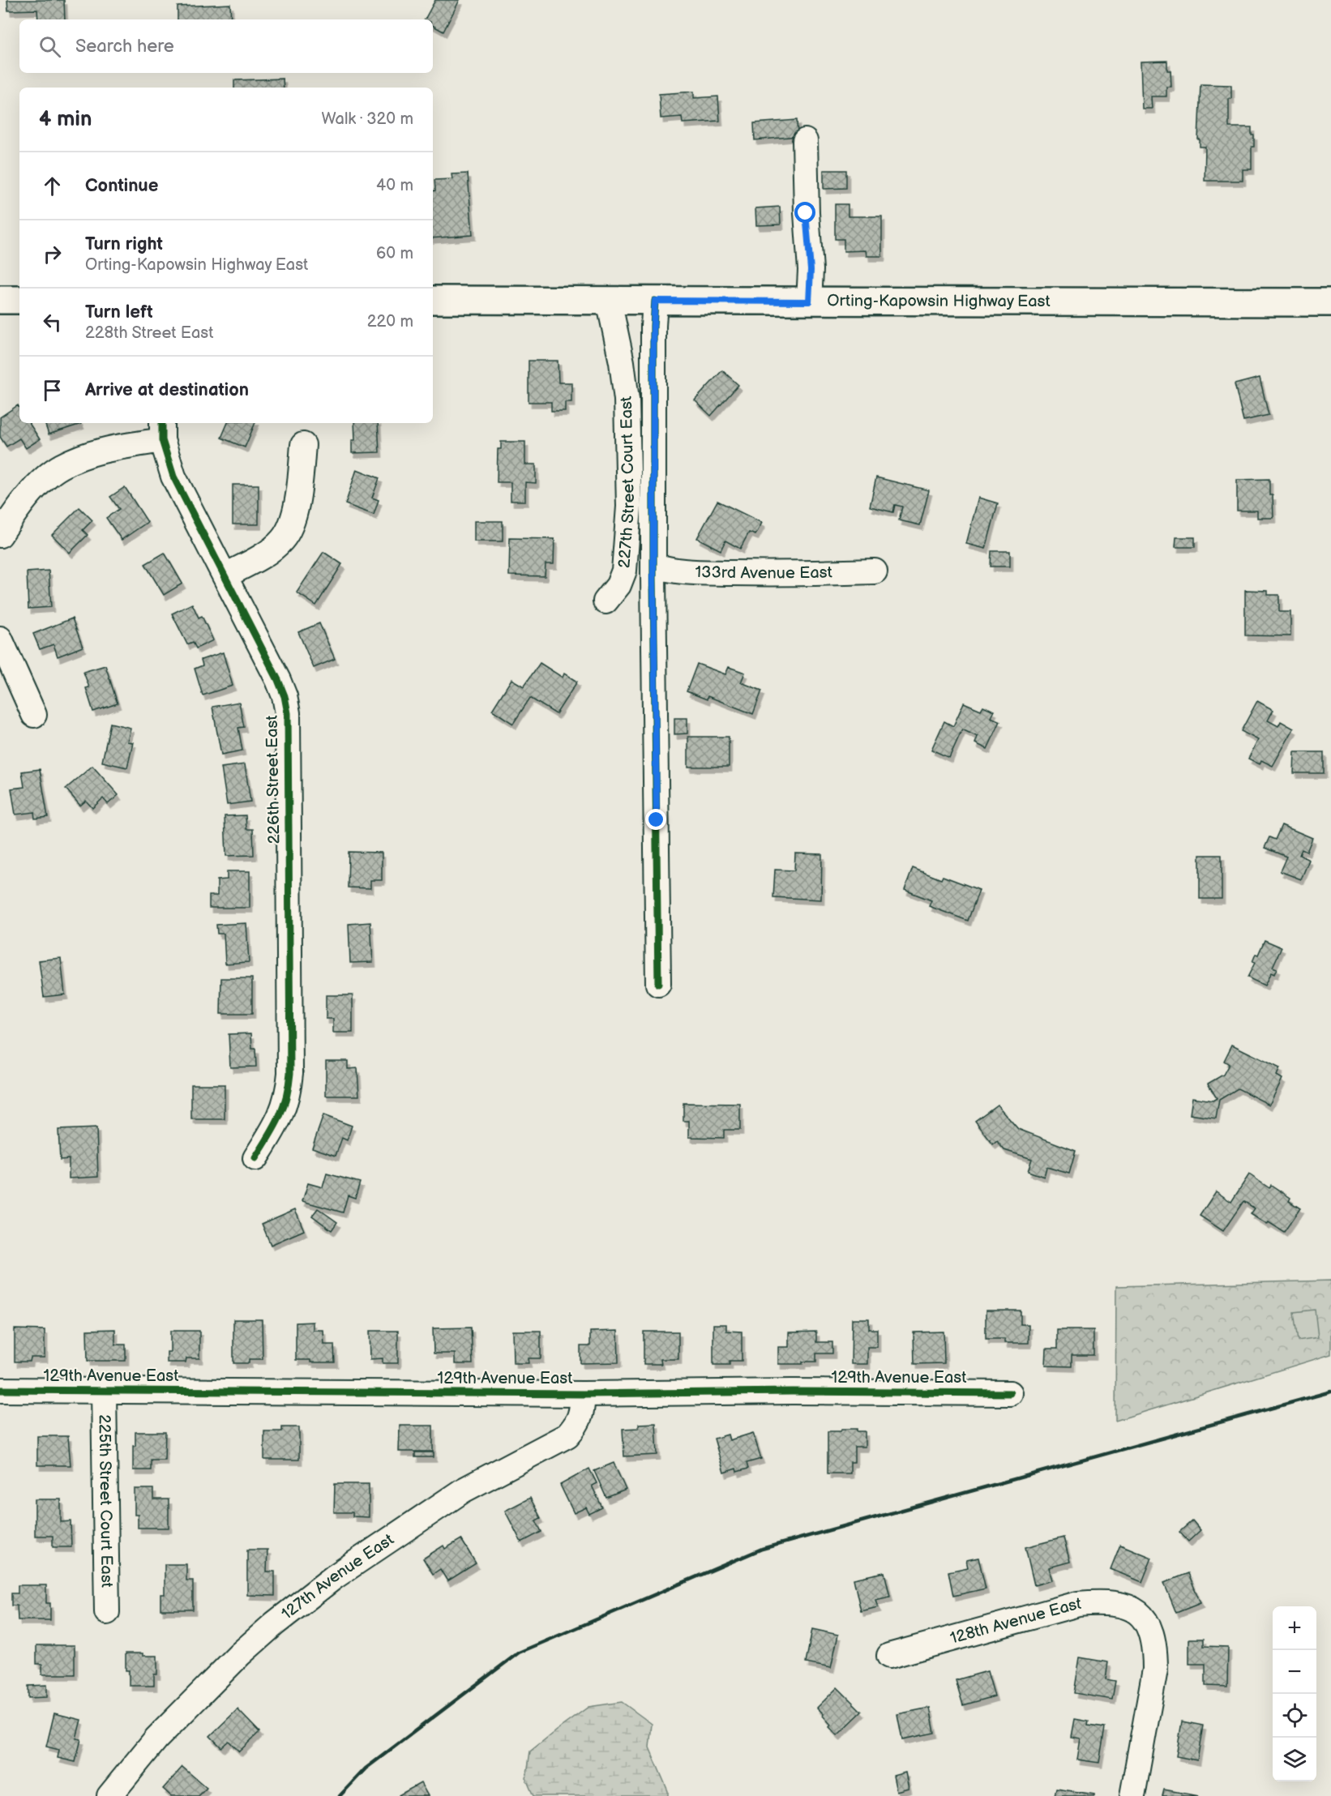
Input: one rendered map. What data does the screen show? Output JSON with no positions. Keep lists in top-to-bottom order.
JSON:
{
  "streets": {
    "main road": ["Orting-Kapowsin Highway East"],
    "street": [
      "227th Street Court East",
      "133rd Avenue East",
      "226th Street East",
      "129th Avenue East",
      "225th Street Court East",
      "127th Avenue East",
      "128th Avenue East"
    ]
  },
  "crossings": [
    ["Orting-Kapowsin Highway East", "227th Street Court East"],
    ["129th Avenue East", "225th Street Court East"],
    ["129th Avenue East", "127th Avenue East"]
  ],
  "page": {
    "search": "Search here",
    "heading": ["4 min", "Walk · 320 m"],
    "list": [
      ["Continue", "40 m"],
      ["Turn right", "Orting-Kapowsin Highway East", "60 m"],
      ["Turn left", "228th Street East", "220 m"],
      "Arrive at destination"
    ],
    "map_buttons": ["+", "−"]
  }
}
